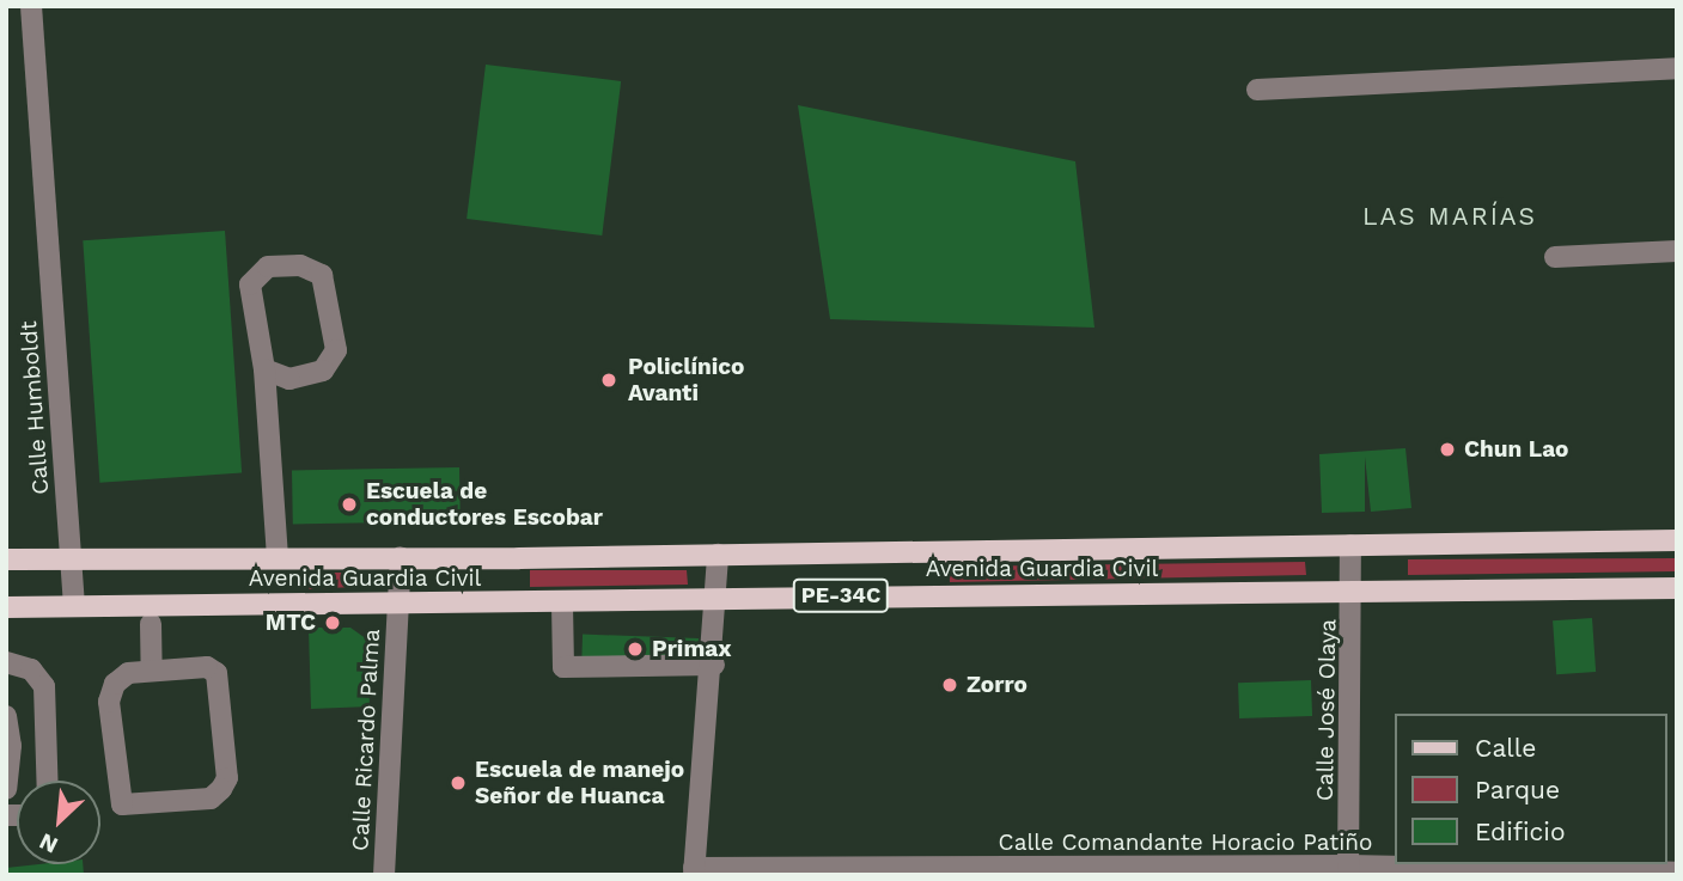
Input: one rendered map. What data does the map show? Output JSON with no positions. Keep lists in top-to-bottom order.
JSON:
{
  "streets": {
    "main road": ["Avenida Guardia Civil", "PE-34C"],
    "street": [
      "Calle Humboldt",
      "Calle José Olaya",
      "Calle Ricardo Palma",
      "Calle Comandante Horacio Patiño"
    ]
  },
  "crossings": [
    ["Calle Humboldt", "Avenida Guardia Civil"],
    ["Avenida Guardia Civil", "Calle José Olaya"],
    ["Avenida Guardia Civil", "Calle Ricardo Palma"],
    ["Calle José Olaya", "Calle Comandante Horacio Patiño"]
  ],
  "districts": ["LAS MARÍAS"],
  "places": [
    "Policlínico Avanti",
    "Chun Lao",
    "Escuela de conductores Escobar",
    "MTC",
    "Primax",
    "Zorro",
    "Escuela de manejo Señor de Huanca"
  ],
  "legend": ["Calle", "Parque", "Edificio"],
  "north": "bottom left"
}
